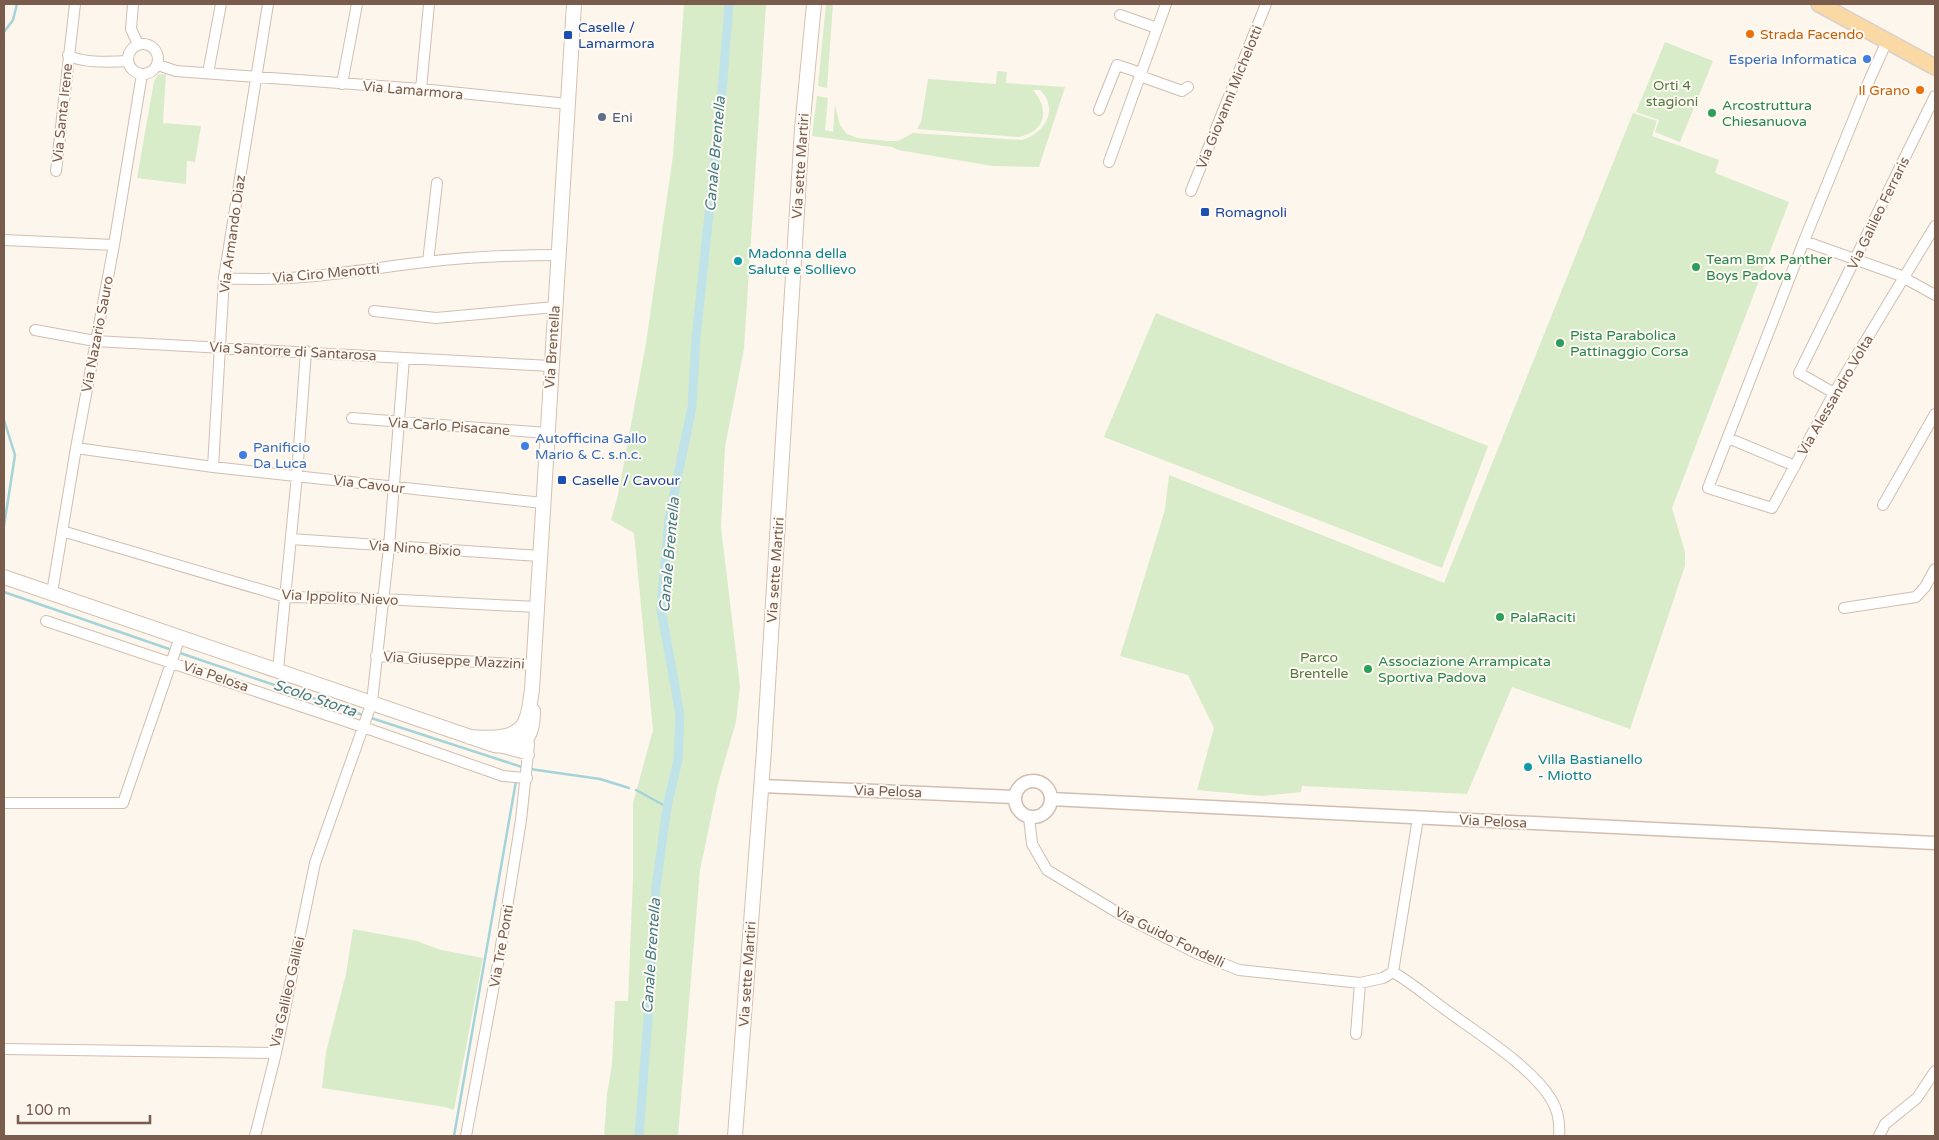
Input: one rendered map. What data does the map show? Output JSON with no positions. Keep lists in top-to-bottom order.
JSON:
{
  "streets": {
    "main road": ["Via sette Martiri", "Via Brentella", "Via Pelosa"],
    "street": [
      "Via Lamarmora",
      "Via Giovanni Michelotti",
      "Via Santa Irene",
      "Via Galileo Ferraris",
      "Via Armando Diaz",
      "Via Ciro Menotti",
      "Via Nazario Sauro",
      "Via Santorre di Santarosa",
      "Via Alessandro Volta",
      "Via Carlo Pisacane",
      "Via Cavour",
      "Via Nino Bixio",
      "Via Ippolito Nievo",
      "Via Giuseppe Mazzini",
      "Via Guido Fondelli",
      "Via Tre Ponti",
      "Via Galileo Galilei"
    ]
  },
  "crossings": [
    ["Via Lamarmora", "Via Armando Diaz"],
    ["Via Lamarmora", "Via Brentella"],
    ["Via Santa Irene", "Via Nazario Sauro"],
    ["Via sette Martiri", "Via Pelosa"],
    ["Via Galileo Ferraris", "Via Alessandro Volta"],
    ["Via Armando Diaz", "Via Ciro Menotti"],
    ["Via Armando Diaz", "Via Santorre di Santarosa"],
    ["Via Armando Diaz", "Via Cavour"],
    ["Via Ciro Menotti", "Via Brentella"],
    ["Via Nazario Sauro", "Via Santorre di Santarosa"],
    ["Via Nazario Sauro", "Via Cavour"],
    ["Via Nazario Sauro", "Via Ippolito Nievo"],
    ["Via Nazario Sauro", "Via Pelosa"],
    ["Via Brentella", "Via Santorre di Santarosa"],
    ["Via Brentella", "Via Carlo Pisacane"],
    ["Via Brentella", "Via Cavour"],
    ["Via Brentella", "Via Nino Bixio"],
    ["Via Brentella", "Via Ippolito Nievo"],
    ["Via Brentella", "Via Giuseppe Mazzini"],
    ["Via Santorre di Santarosa", "Via Galileo Galilei"],
    ["Via Carlo Pisacane", "Via Galileo Galilei"],
    ["Via Cavour", "Via Galileo Galilei"],
    ["Via Nino Bixio", "Via Galileo Galilei"],
    ["Via Ippolito Nievo", "Via Galileo Galilei"],
    ["Via Giuseppe Mazzini", "Via Galileo Galilei"],
    ["Via Pelosa", "Via Guido Fondelli"],
    ["Via Pelosa", "Via Tre Ponti"],
    ["Via Pelosa", "Via Galileo Galilei"]
  ],
  "water": ["Canale Brentella", "Scolo Storta"],
  "parks": ["Orti 4 stagioni", "Parco Brentelle"],
  "places": {
    "other": [
      "Strada Facendo",
      "Esperia Informatica",
      "Il Grano",
      "Arcostruttura Chiesanuova",
      "Eni",
      "Madonna della Salute e Sollievo",
      "Team Bmx Panther Boys Padova",
      "Pista Parabolica Pattinaggio Corsa",
      "Autofficina Gallo Mario & C. s.n.c.",
      "Panificio Da Luca",
      "PalaRaciti",
      "Associazione Arrampicata Sportiva Padova",
      "Villa Bastianello - Miotto"
    ],
    "transit": ["Caselle / Lamarmora", "Romagnoli", "Caselle / Cavour"]
  },
  "scale_bar": "100 m"
}
